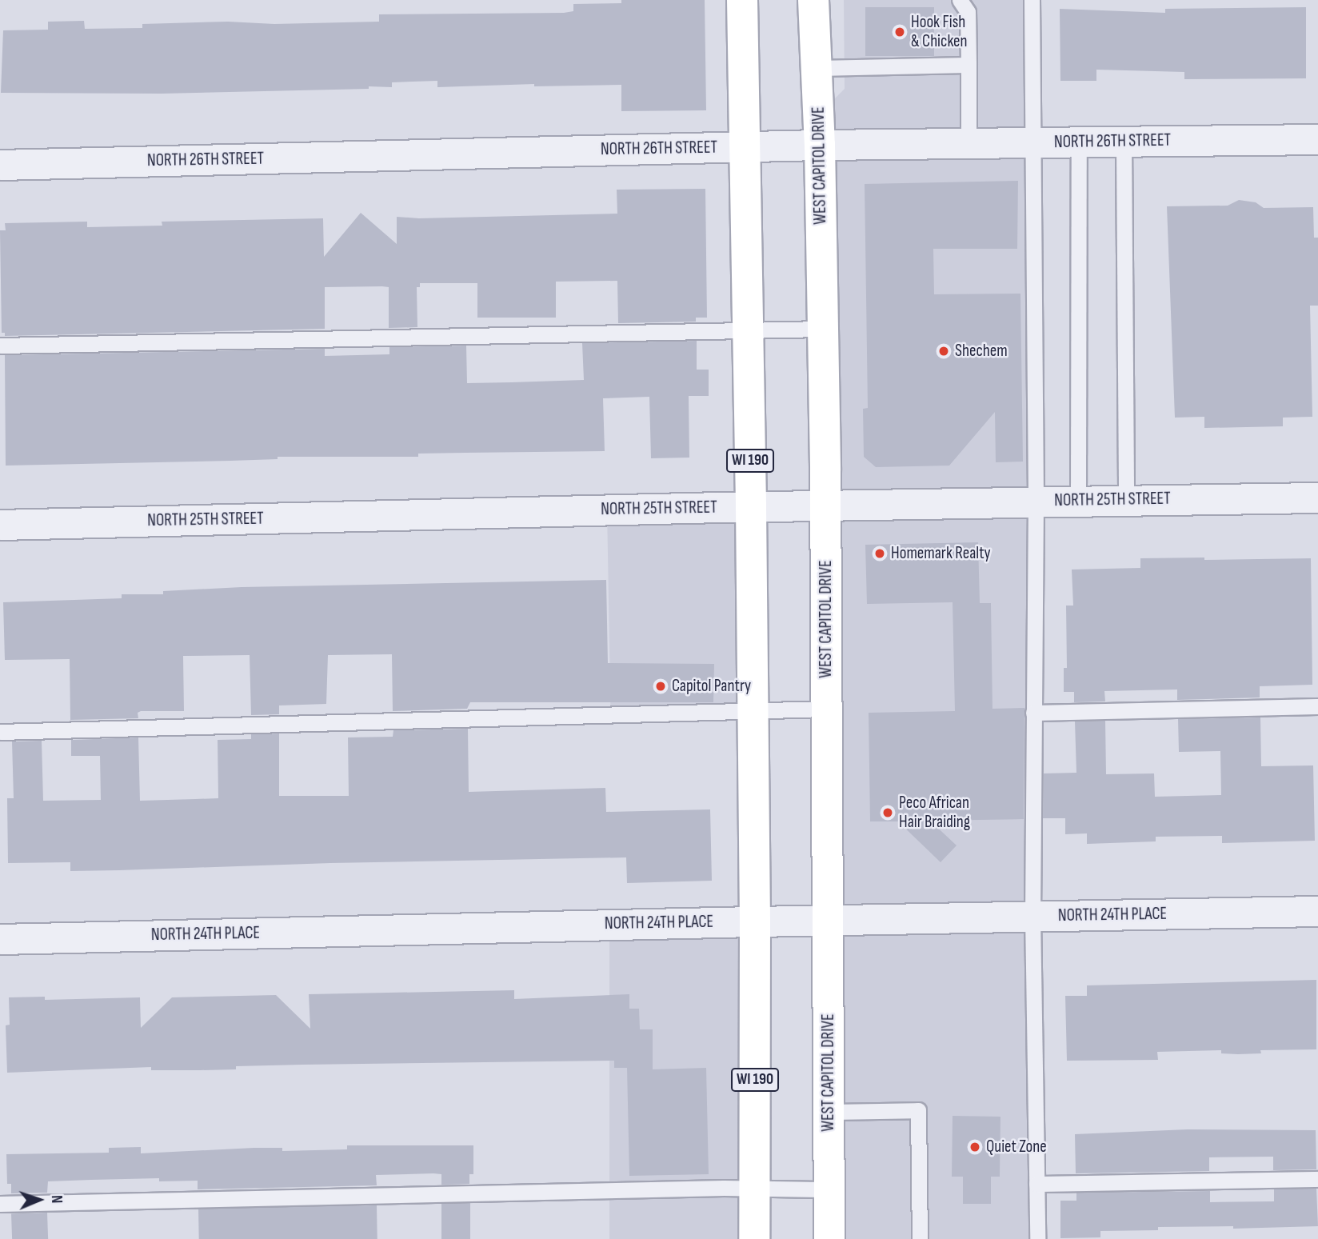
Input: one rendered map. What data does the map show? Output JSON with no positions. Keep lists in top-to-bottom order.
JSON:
{
  "streets": {
    "main road": ["WEST CAPITOL DRIVE", "WI 190"],
    "street": ["NORTH 26TH STREET", "NORTH 25TH STREET", "NORTH 24TH PLACE"]
  },
  "crossings": [
    ["NORTH 26TH STREET", "WEST CAPITOL DRIVE"],
    ["NORTH 26TH STREET", "WI 190"],
    ["WEST CAPITOL DRIVE", "NORTH 25TH STREET"],
    ["WEST CAPITOL DRIVE", "NORTH 24TH PLACE"],
    ["WI 190", "NORTH 25TH STREET"],
    ["WI 190", "NORTH 24TH PLACE"]
  ],
  "places": [
    "Hook Fish & Chicken",
    "Shechem",
    "Homemark Realty",
    "Capitol Pantry",
    "Peco African Hair Braiding",
    "Quiet Zone"
  ],
  "north": "right"
}
